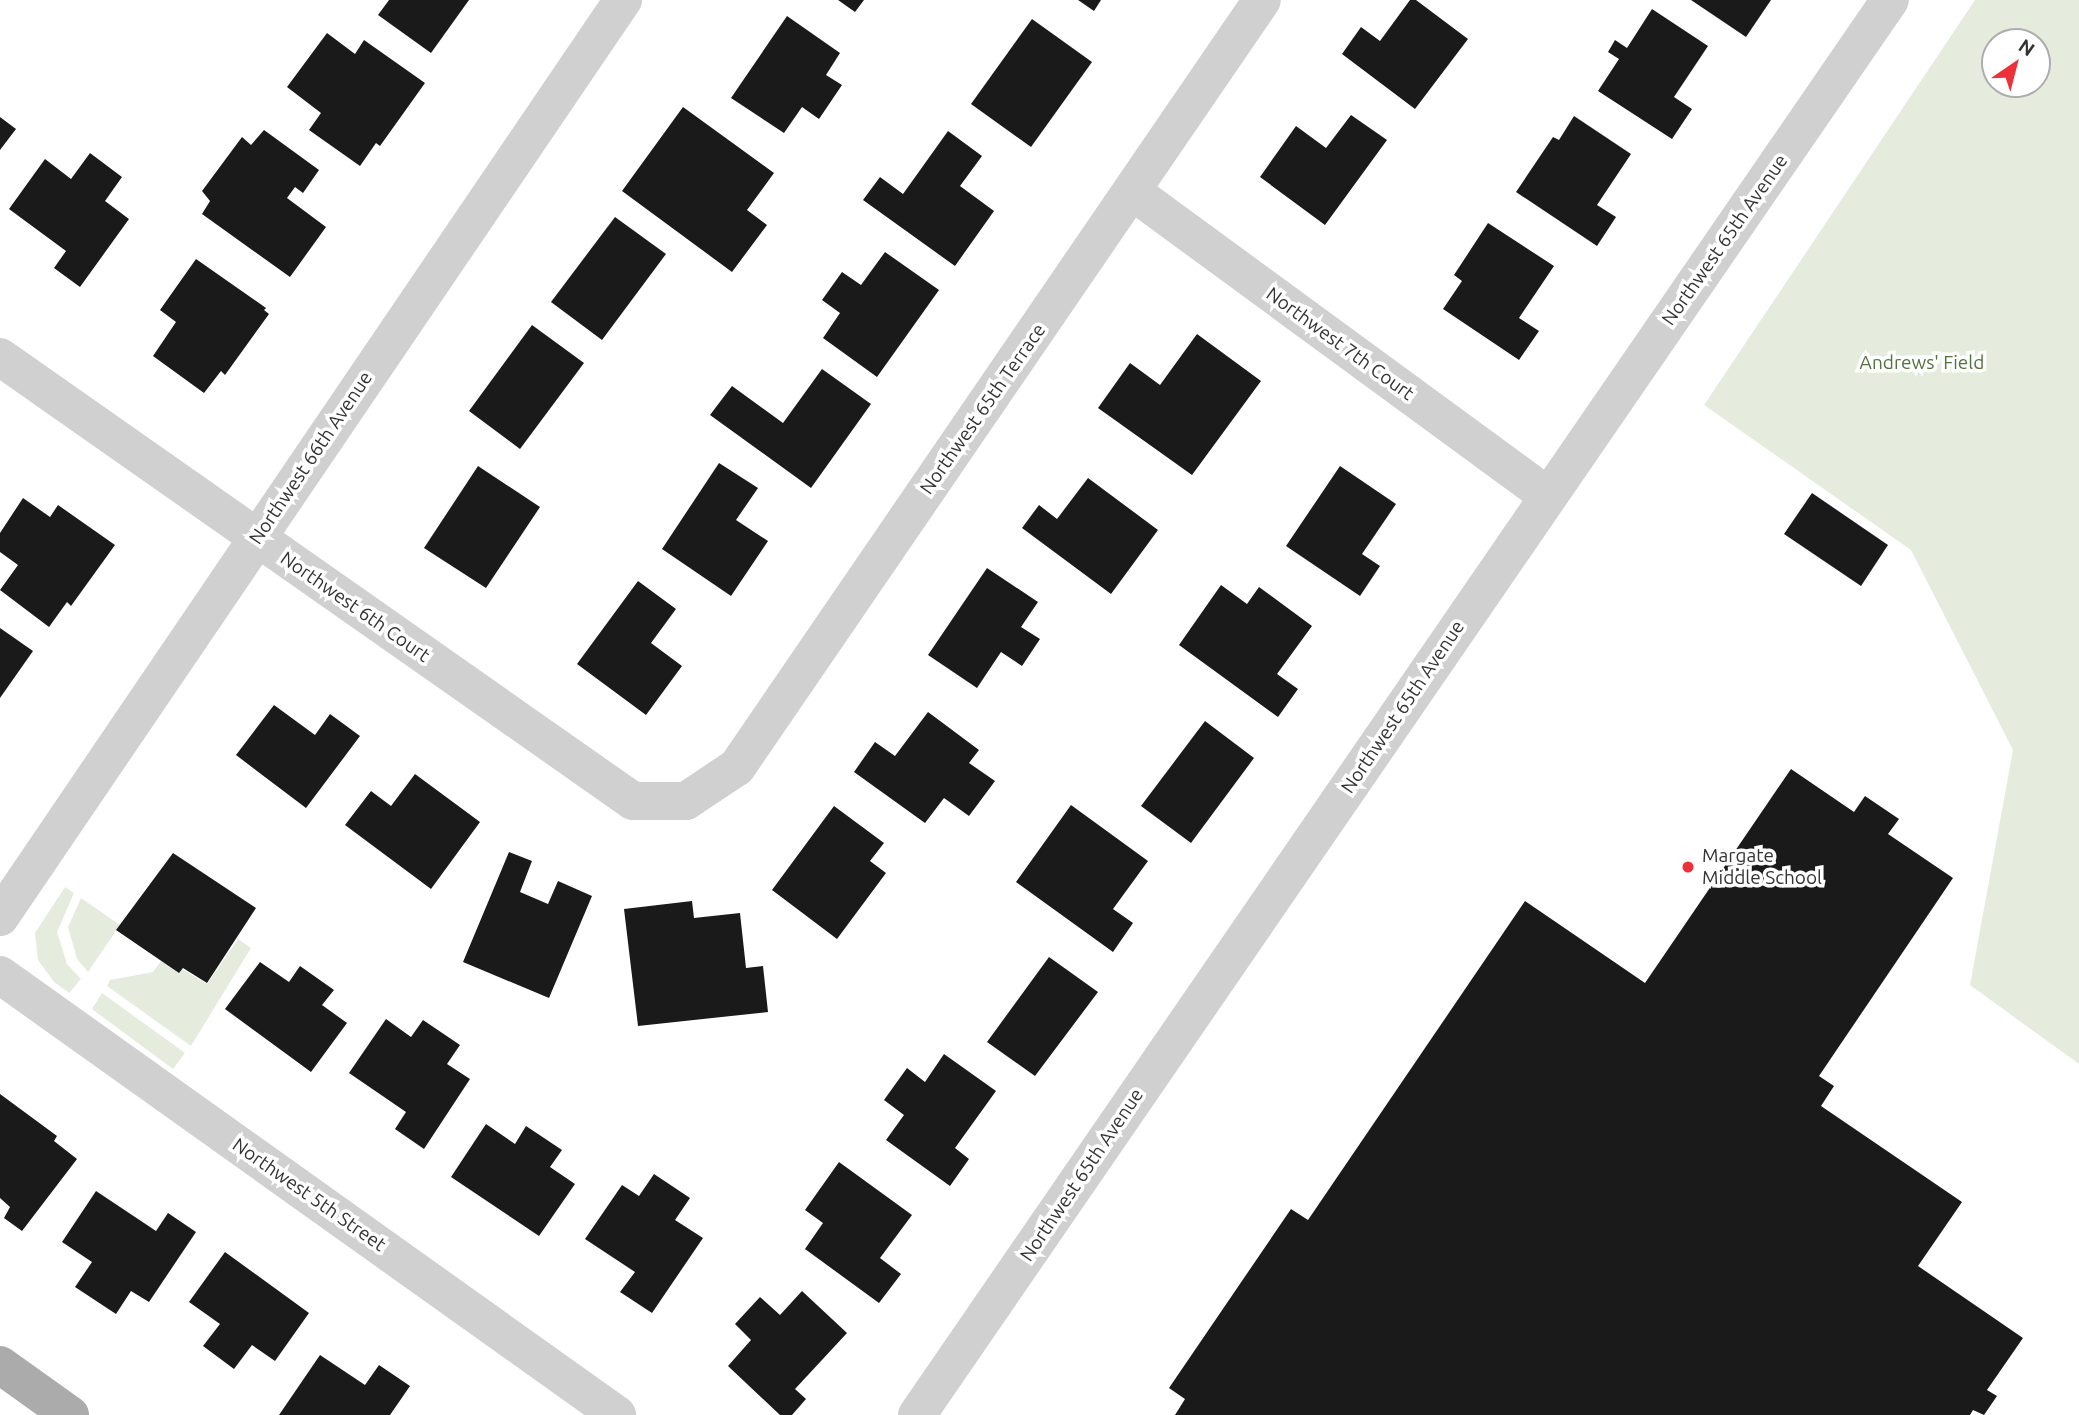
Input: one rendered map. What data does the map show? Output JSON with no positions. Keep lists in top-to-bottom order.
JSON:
{
  "streets": {
    "street": [
      "Northwest 65th Avenue",
      "Northwest 7th Court",
      "Northwest 65th Terrace",
      "Northwest 66th Avenue",
      "Northwest 6th Court",
      "Northwest 5th Street"
    ]
  },
  "crossings": [
    ["Northwest 65th Avenue", "Northwest 7th Court"],
    ["Northwest 7th Court", "Northwest 65th Terrace"],
    ["Northwest 65th Terrace", "Northwest 6th Court"],
    ["Northwest 66th Avenue", "Northwest 6th Court"]
  ],
  "parks": ["Andrews' Field"],
  "places": ["Margate Middle School"],
  "north": "top right"
}
